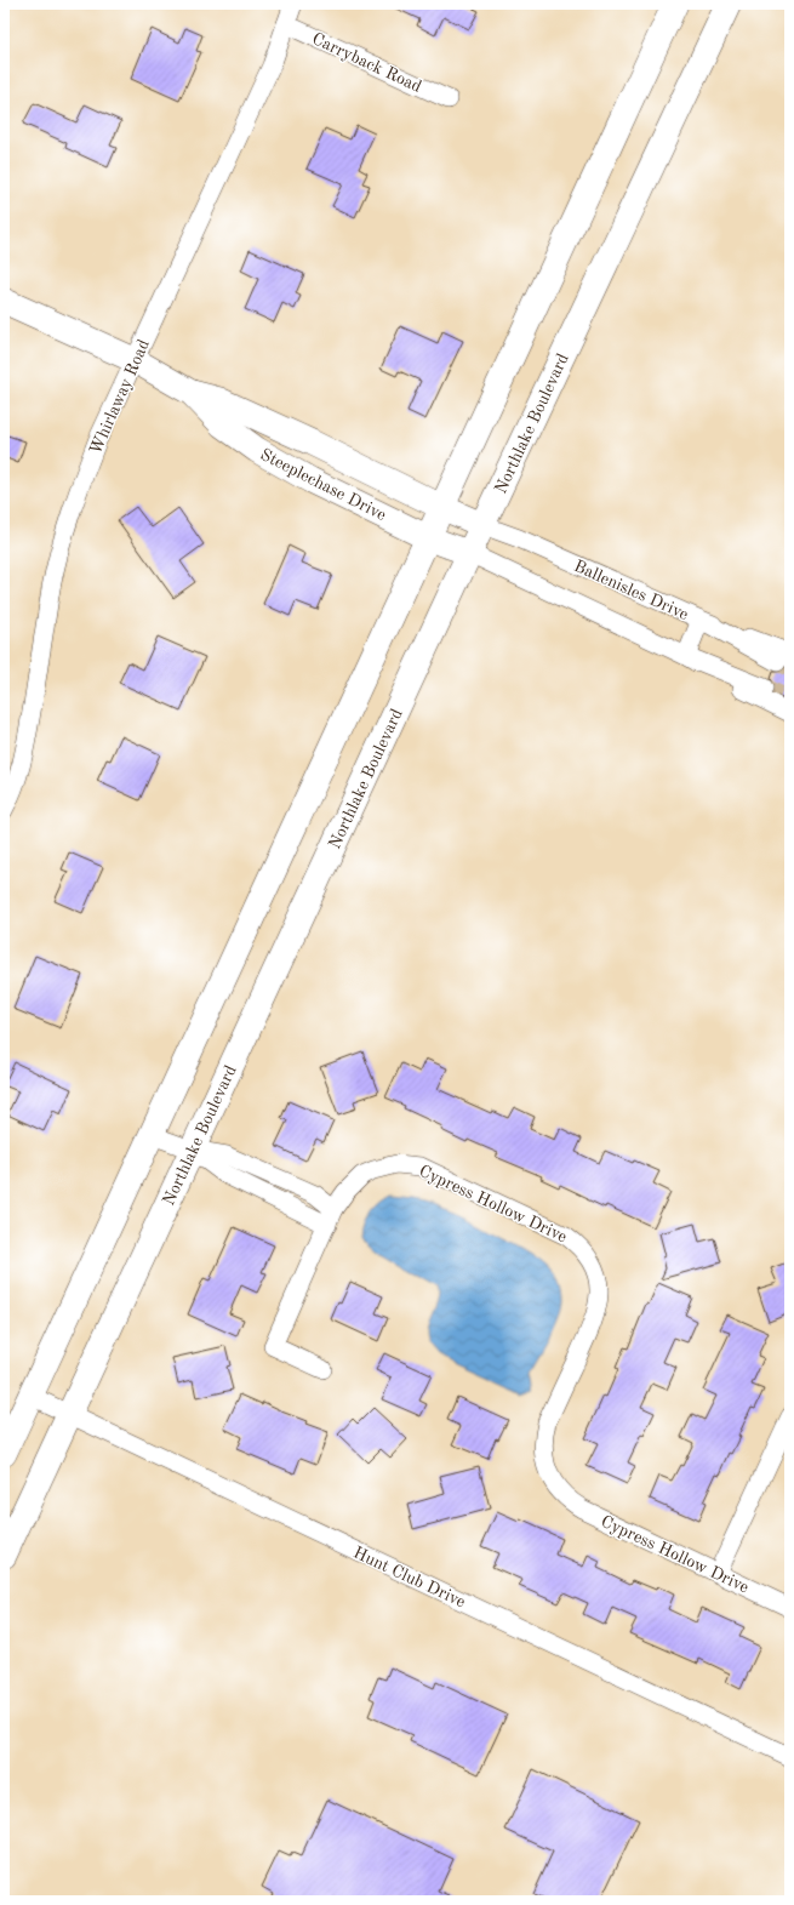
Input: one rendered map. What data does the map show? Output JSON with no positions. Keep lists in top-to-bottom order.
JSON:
{
  "streets": {
    "main road": ["Northlake Boulevard", "Steeplechase Drive"],
    "street": [
      "Carryback Road",
      "Whirlaway Road",
      "Ballenisles Drive",
      "Cypress Hollow Drive",
      "Hunt Club Drive"
    ]
  },
  "crossings": [
    ["Carryback Road", "Whirlaway Road"],
    ["Whirlaway Road", "Steeplechase Drive"],
    ["Northlake Boulevard", "Steeplechase Drive"],
    ["Northlake Boulevard", "Ballenisles Drive"],
    ["Northlake Boulevard", "Hunt Club Drive"],
    ["Steeplechase Drive", "Ballenisles Drive"]
  ]
}
